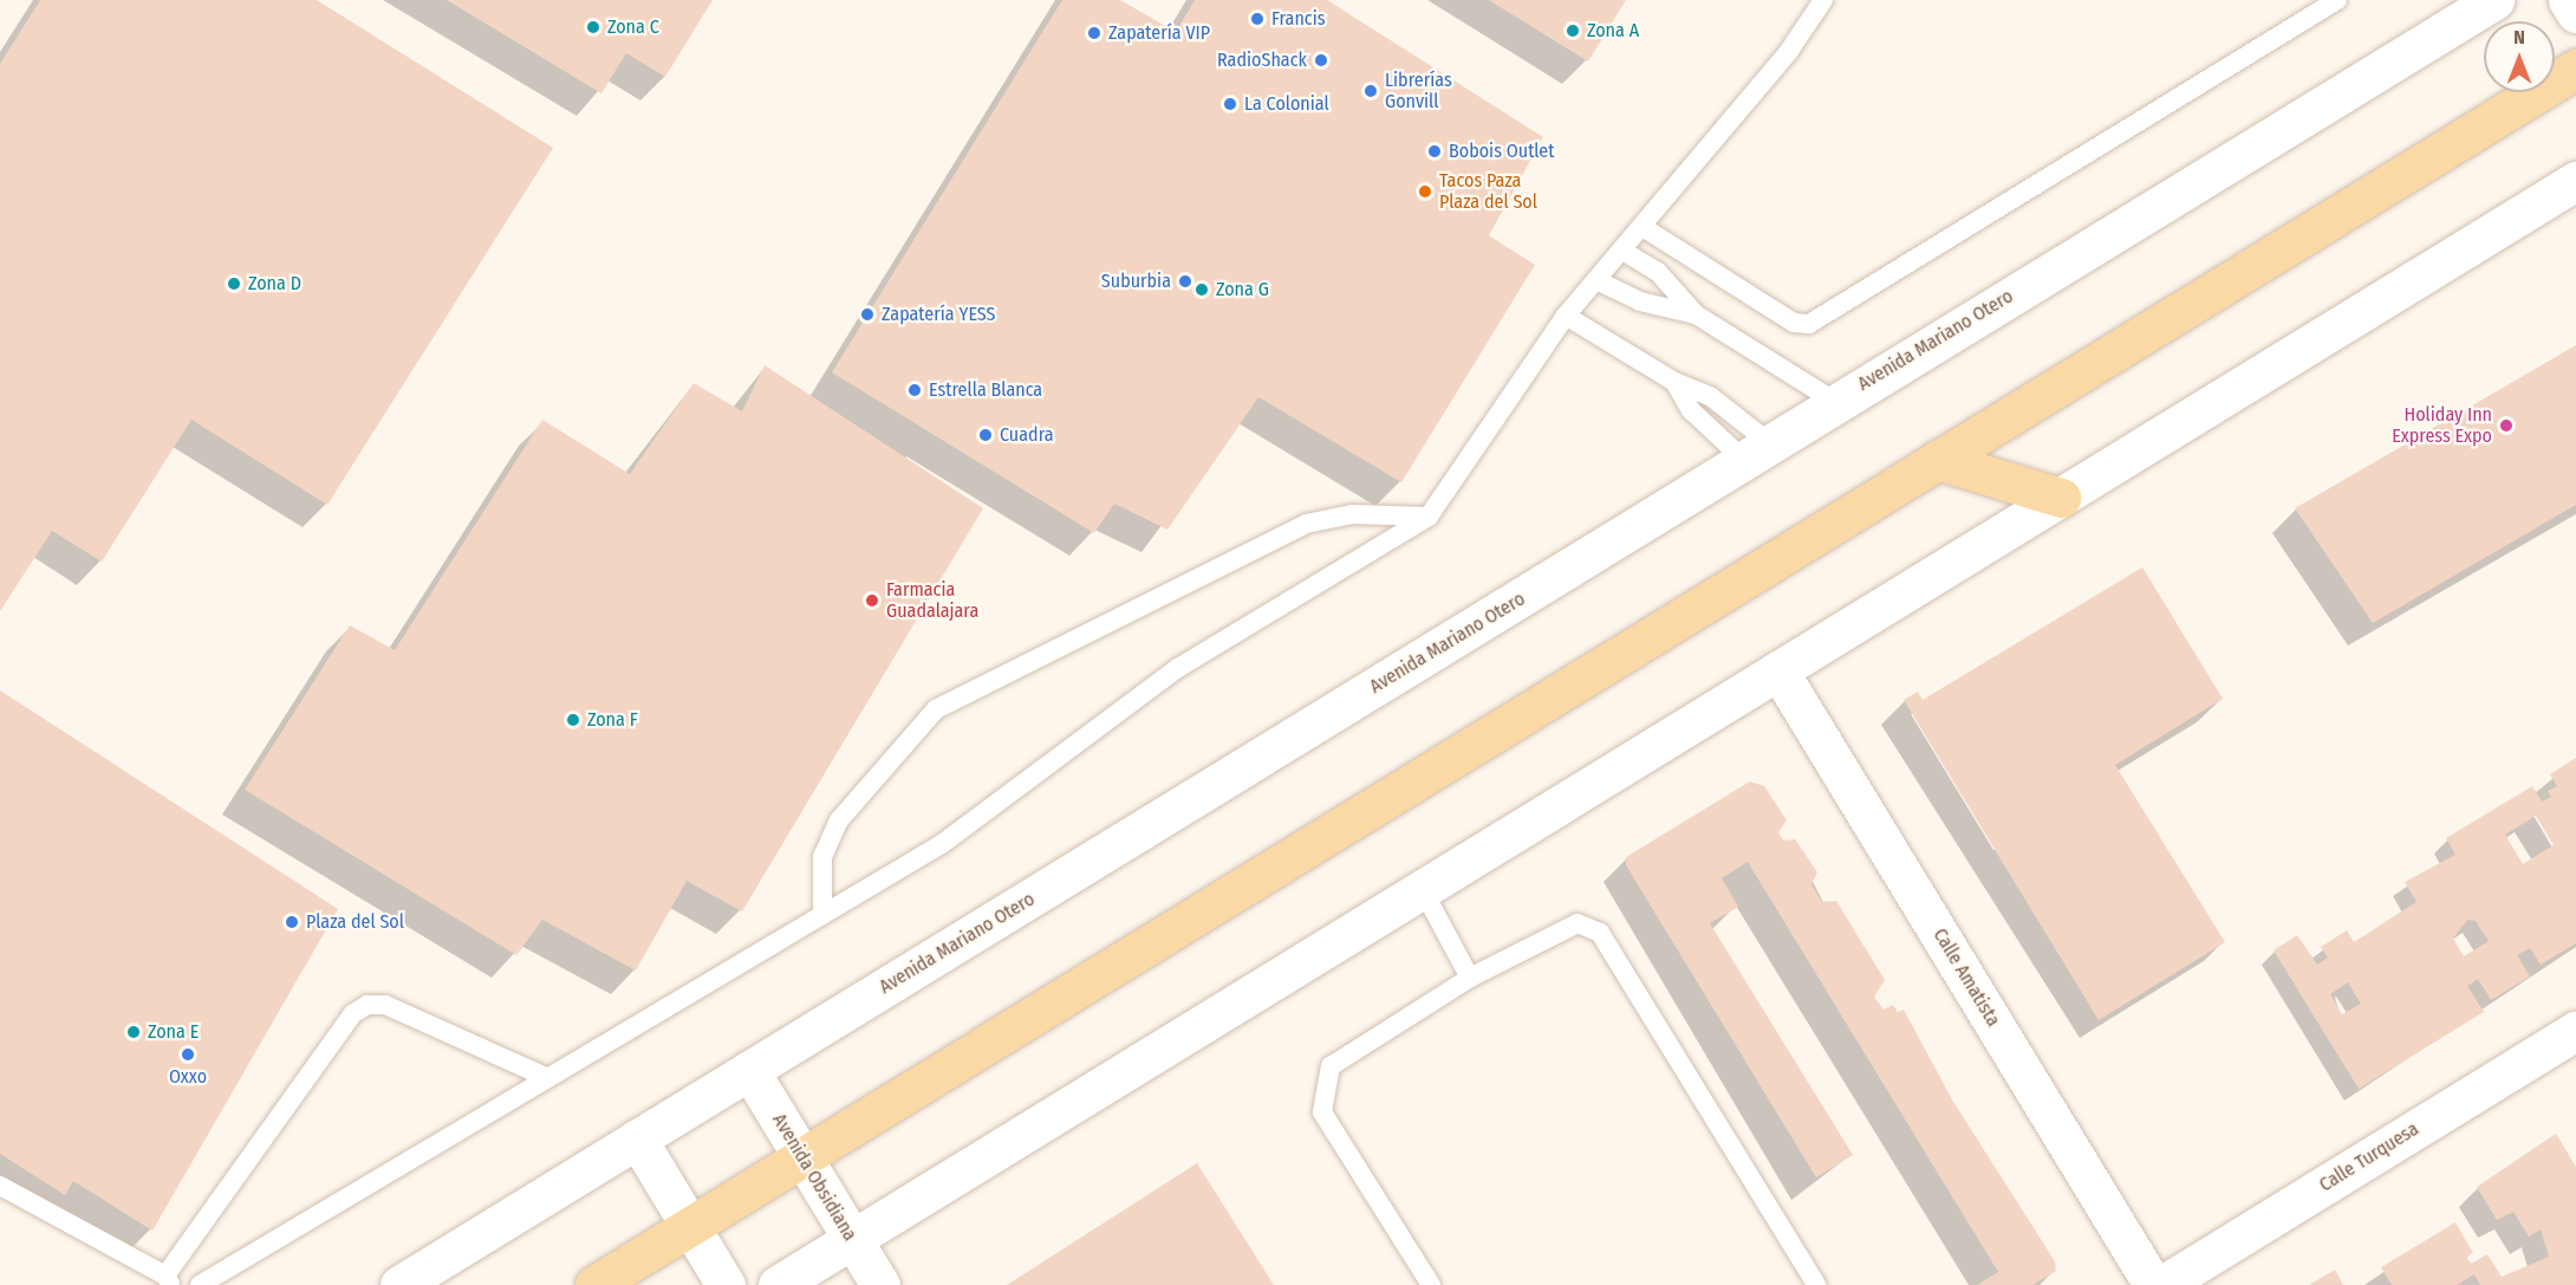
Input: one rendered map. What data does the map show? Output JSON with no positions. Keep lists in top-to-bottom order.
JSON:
{
  "streets": {
    "main road": [
      "Avenida Mariano Otero",
      "Calle Amatista",
      "Calle Turquesa",
      "Avenida Obsidiana"
    ]
  },
  "crossings": [
    ["Avenida Mariano Otero", "Avenida Obsidiana"]
  ],
  "places": [
    "Francis",
    "Zona C",
    "Zona A",
    "Zapatería VIP",
    "RadioShack",
    "Librerías Gonvill",
    "La Colonial",
    "Bobois Outlet",
    "Tacos Paza Plaza del Sol",
    "Suburbia",
    "Zona D",
    "Zona G",
    "Zapatería YESS",
    "Estrella Blanca",
    "Holiday Inn Express Expo",
    "Cuadra",
    "Farmacia Guadalajara",
    "Zona F",
    "Plaza del Sol",
    "Zona E",
    "Oxxo"
  ],
  "north": "top"
}
